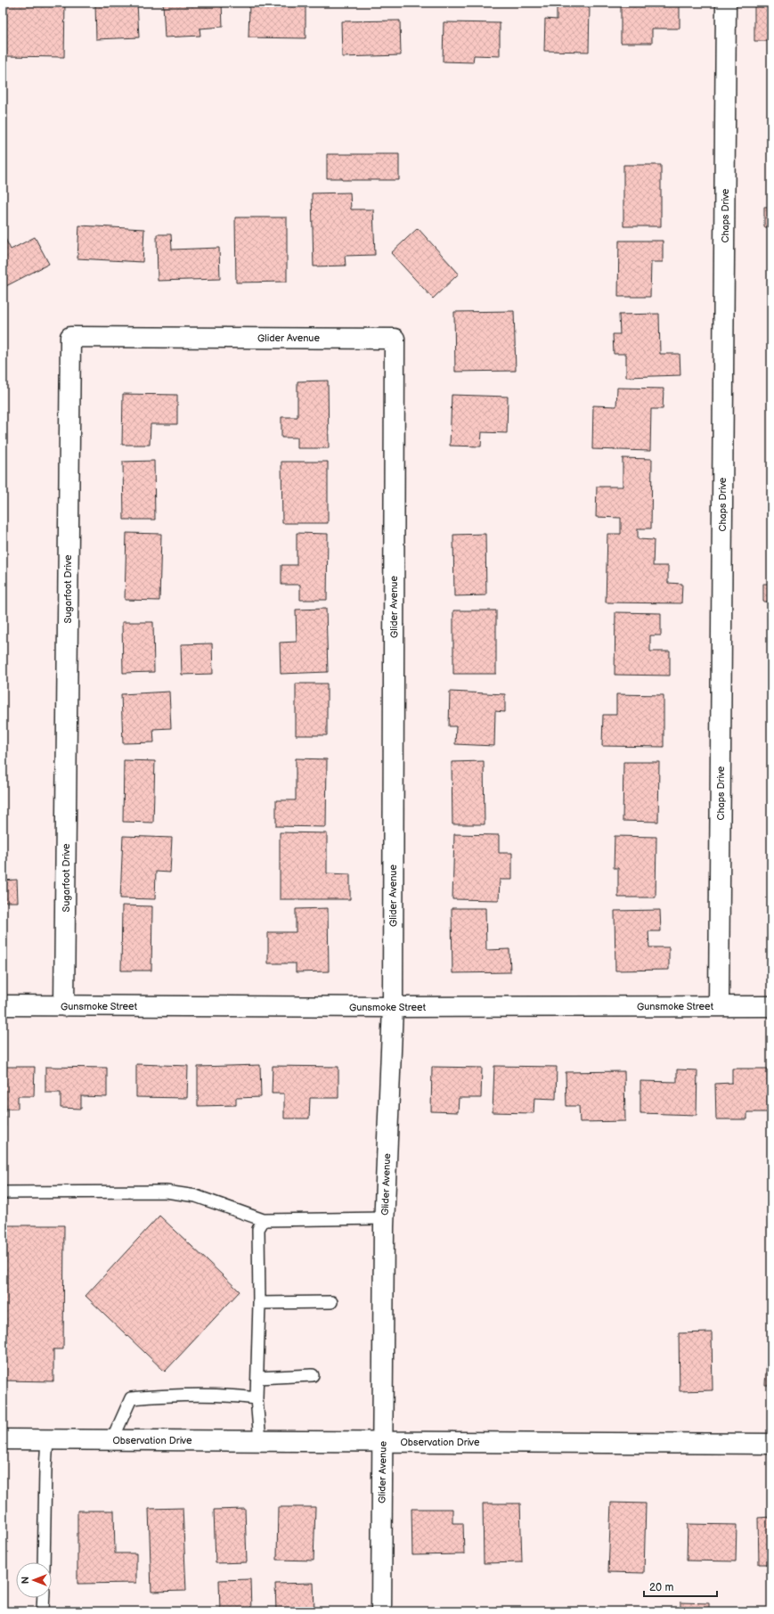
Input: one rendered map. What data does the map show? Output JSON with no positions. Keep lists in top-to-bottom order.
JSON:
{
  "streets": {
    "street": [
      "Chaps Drive",
      "Glider Avenue",
      "Sugarfoot Drive",
      "Gunsmoke Street",
      "Observation Drive"
    ]
  },
  "crossings": [
    ["Chaps Drive", "Gunsmoke Street"],
    ["Glider Avenue", "Sugarfoot Drive"],
    ["Glider Avenue", "Gunsmoke Street"],
    ["Glider Avenue", "Observation Drive"],
    ["Sugarfoot Drive", "Gunsmoke Street"]
  ],
  "scale_bar": "20 m",
  "north": "left"
}
